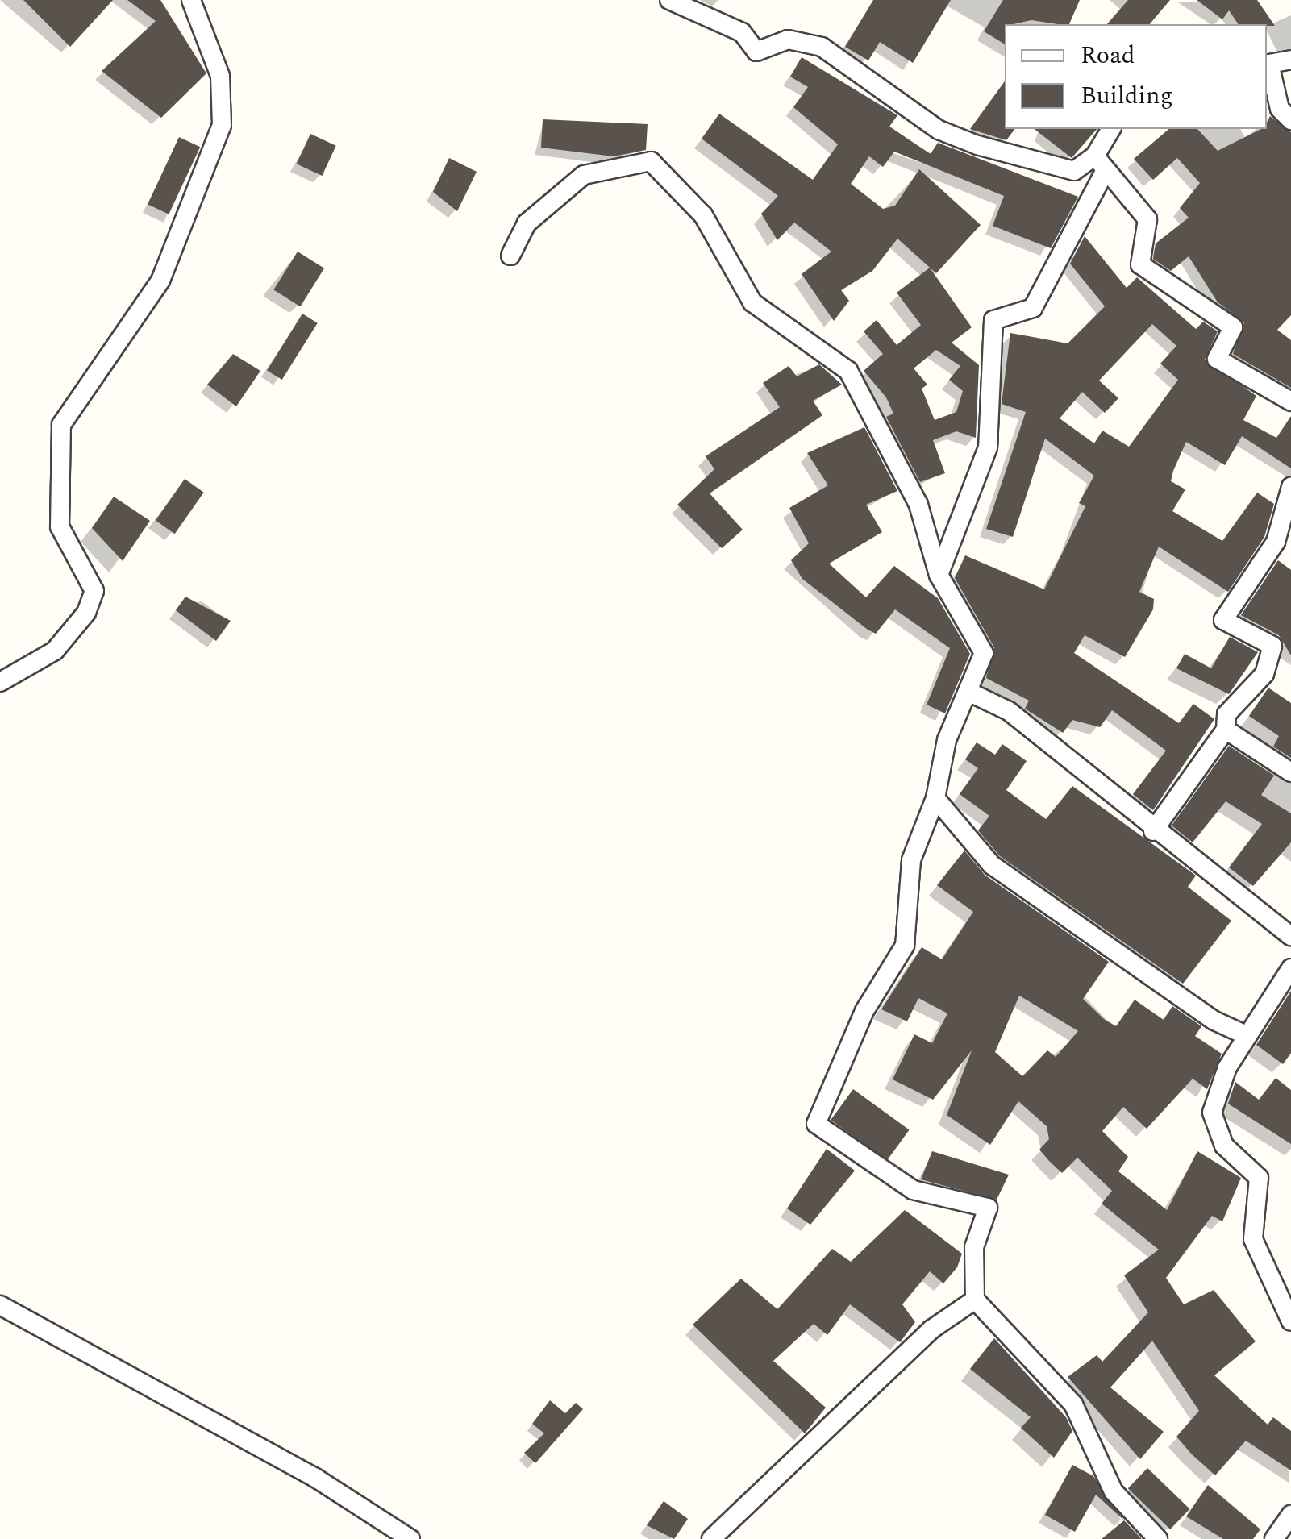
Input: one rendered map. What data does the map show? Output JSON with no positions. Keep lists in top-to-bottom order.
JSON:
{
  "legend": ["Road", "Building"]
}
